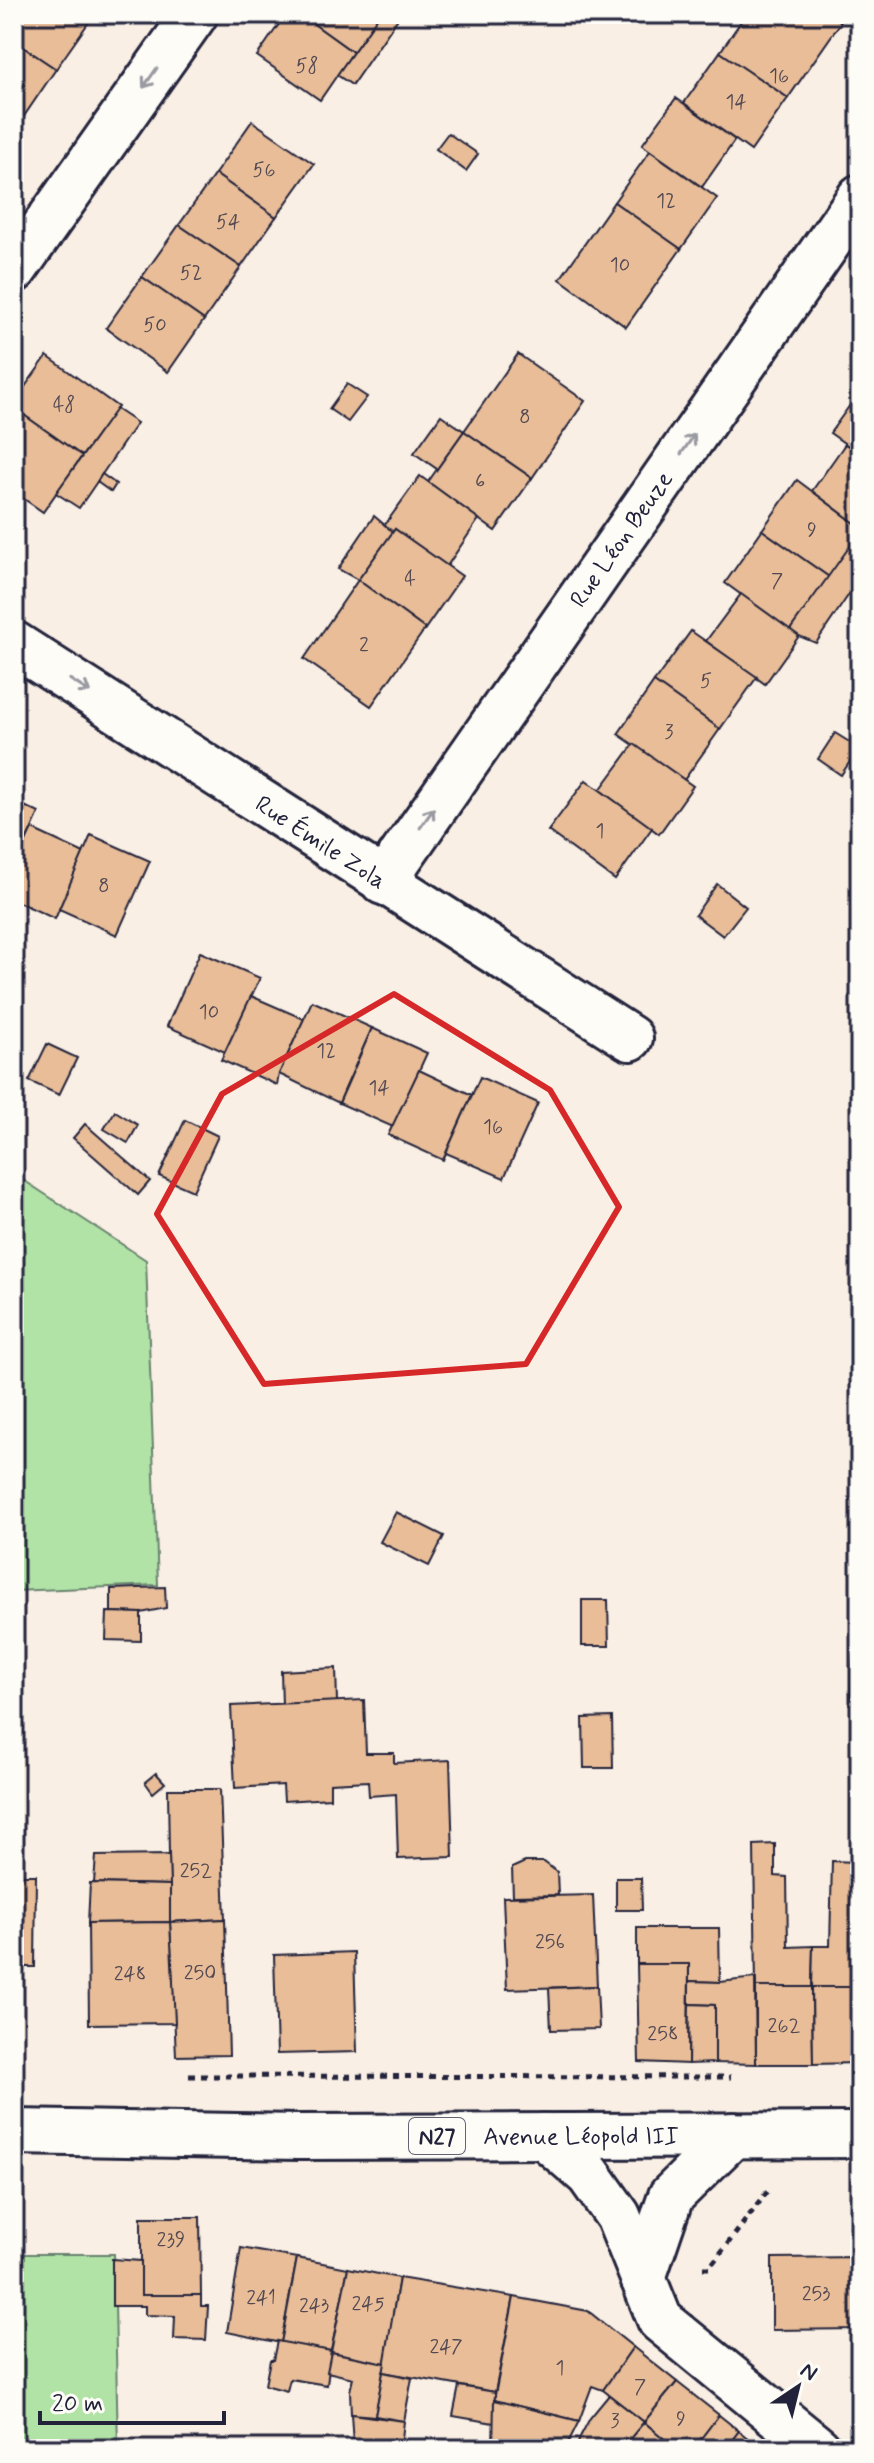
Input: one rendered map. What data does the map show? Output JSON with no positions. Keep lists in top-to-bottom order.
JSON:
{
  "streets": {
    "street": [
      "Rue Léon Beuze",
      "Rue Émile Zola",
      "N27",
      "Avenue Léopold III"
    ]
  },
  "crossings": [
    ["Rue Léon Beuze", "Rue Émile Zola"]
  ],
  "one_way": ["Rue Léon Beuze", "Rue Émile Zola"],
  "house_numbers": [
    "58",
    "16",
    "14",
    "56",
    "12",
    "54",
    "10",
    "52",
    "50",
    "48",
    "8",
    "6",
    "9",
    "4",
    "7",
    "2",
    "5",
    "3",
    "1",
    "8",
    "10",
    "12",
    "14",
    "16",
    "252",
    "256",
    "250",
    "248",
    "262",
    "258",
    "239",
    "253",
    "241",
    "245",
    "243",
    "247",
    "1",
    "7",
    "9",
    "3"
  ],
  "scale_bar": "20 m",
  "north": "top right"
}
